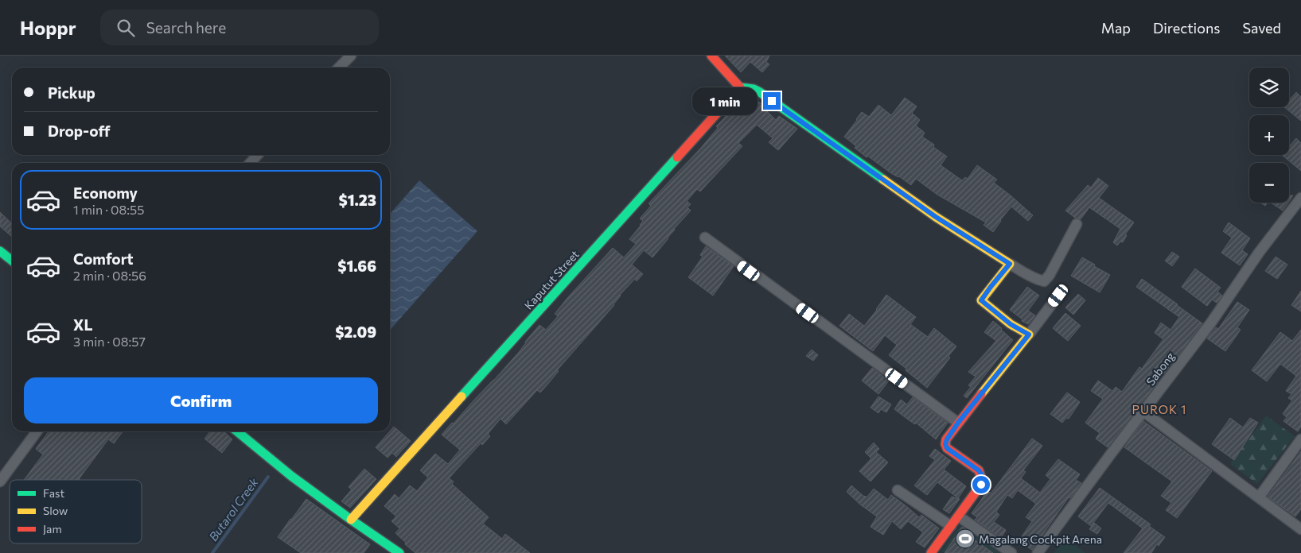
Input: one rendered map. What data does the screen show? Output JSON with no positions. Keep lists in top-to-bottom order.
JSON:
{
  "streets": {
    "street": ["Kaputut Street", "Sabong"]
  },
  "districts": ["PUROK 1"],
  "water": ["Butarol Creek"],
  "places": {
    "sports": ["Magalang Cockpit Arena"]
  },
  "legend": ["Fast", "Slow", "Jam"],
  "page": {
    "header": "Hoppr",
    "search": "Search here",
    "nav": ["Map", "Directions", "Saved"],
    "map_buttons": ["+", "−"],
    "banner": ["Pickup", "Drop-off"],
    "bubble": "1 min",
    "list": [
      {
        "name": "Economy",
        "note": "1 min · 08:55",
        "value": "$1.23"
      },
      {
        "name": "Comfort",
        "note": "2 min · 08:56",
        "value": "$1.66"
      },
      {
        "name": "XL",
        "note": "3 min · 08:57",
        "value": "$2.09"
      }
    ],
    "buttons": "Confirm"
  }
}
